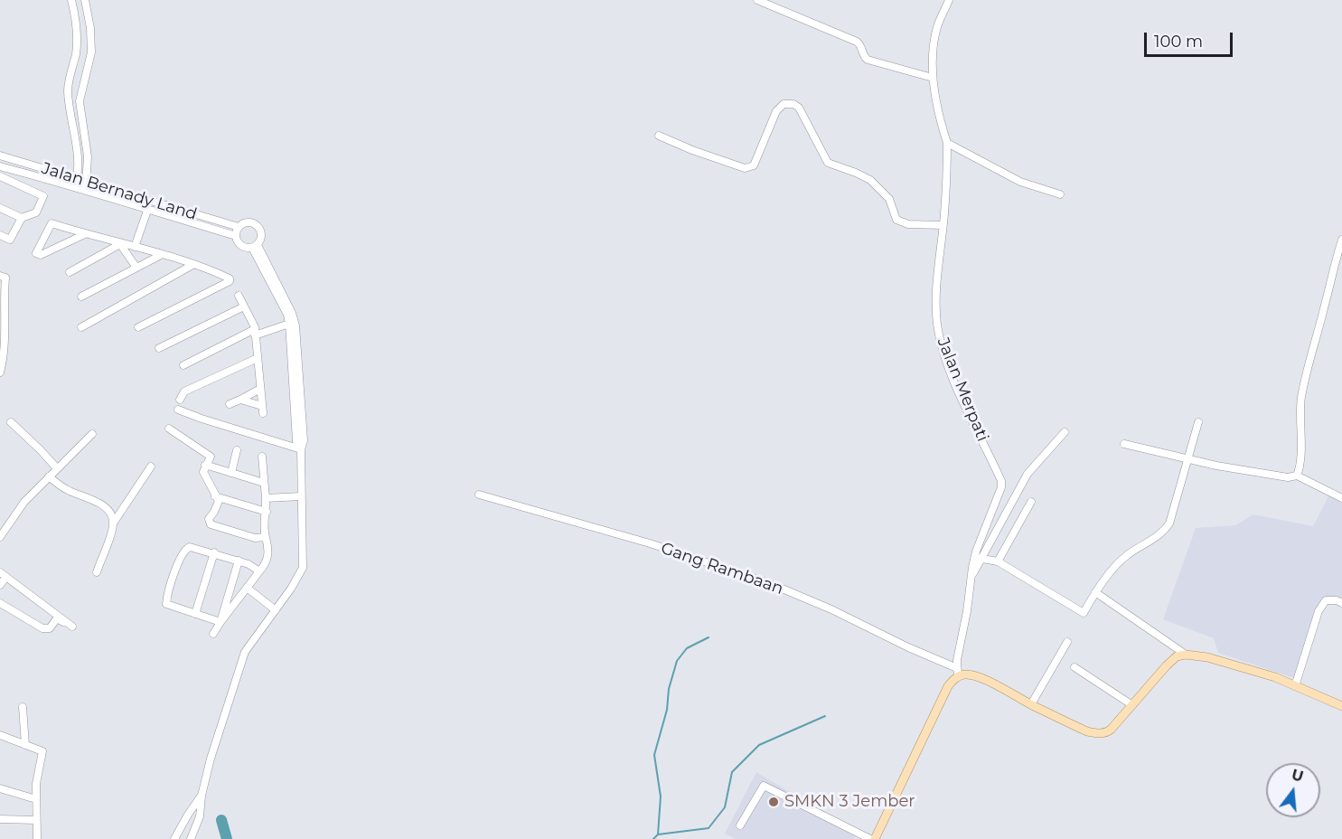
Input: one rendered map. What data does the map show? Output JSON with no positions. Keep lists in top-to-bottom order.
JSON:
{
  "streets": {
    "street": ["Jalan Bernady Land", "Jalan Merpati", "Gang Rambaan"]
  },
  "crossings": [
    ["Jalan Merpati", "Gang Rambaan"]
  ],
  "places": ["SMKN 3 Jember"],
  "scale_bar": "100 m",
  "north": "top"
}
